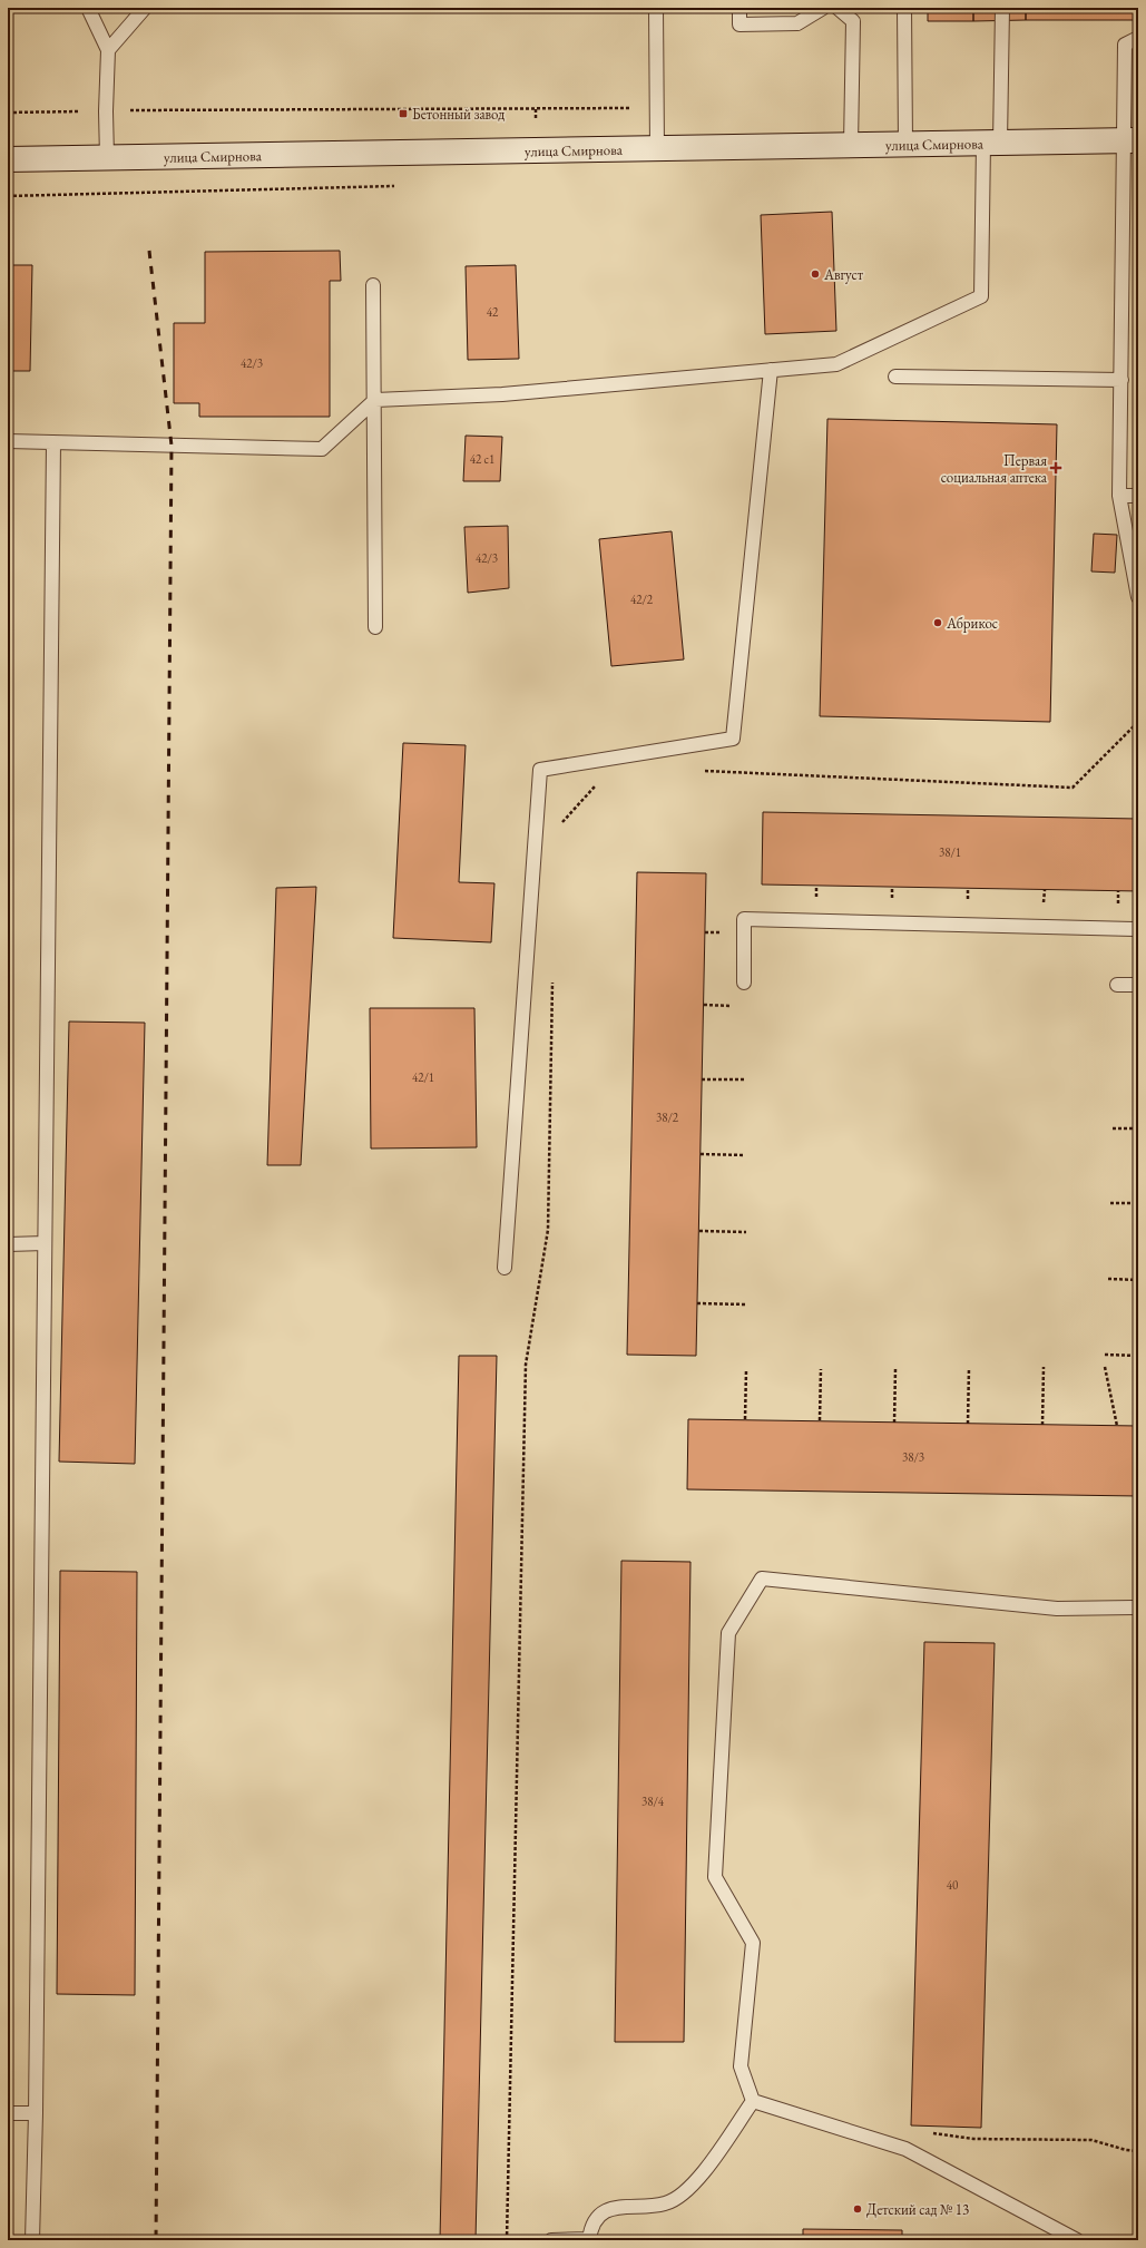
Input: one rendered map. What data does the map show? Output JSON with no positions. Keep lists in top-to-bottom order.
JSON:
{
  "streets": {
    "main road": ["улица Смирнова"]
  },
  "places": {
    "transit": ["Бетонный завод"],
    "other": ["Август", "Абрикос", "Детский сад № 13"],
    "health": ["Первая социальная аптека"]
  },
  "house_numbers": [
    "42",
    "42/3",
    "42 с1",
    "42/3",
    "42/2",
    "38/1",
    "42/1",
    "38/2",
    "38/3",
    "38/4",
    "40"
  ]
}
